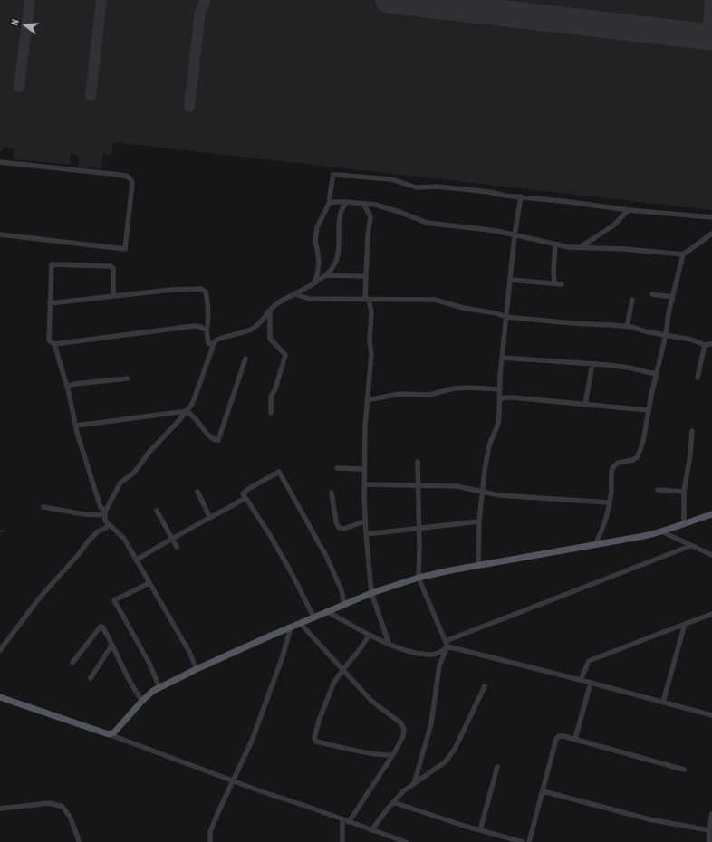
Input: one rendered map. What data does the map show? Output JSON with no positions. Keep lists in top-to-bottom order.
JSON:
{
  "north": "left"
}
